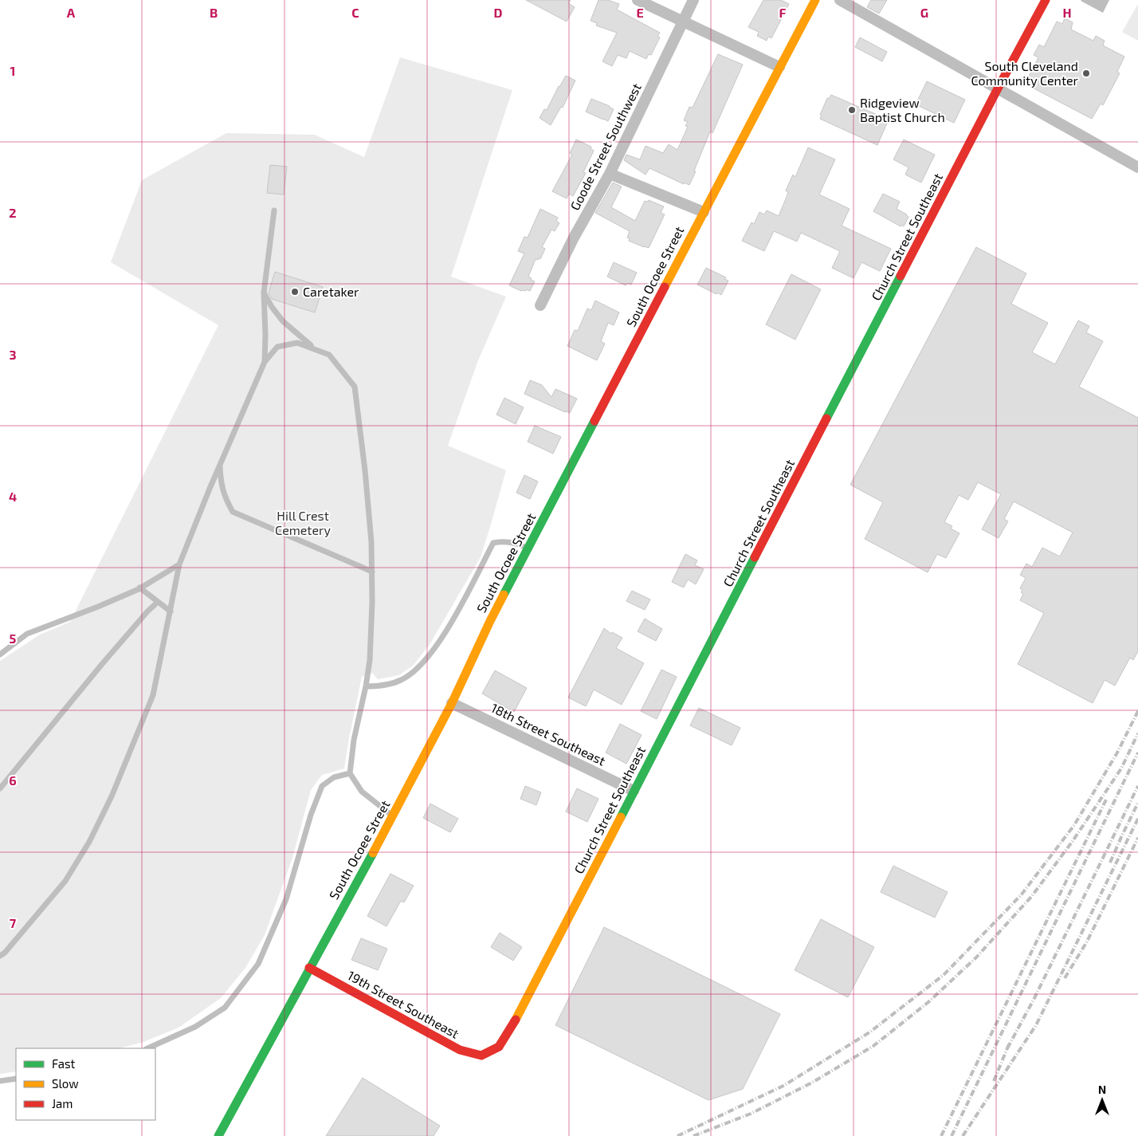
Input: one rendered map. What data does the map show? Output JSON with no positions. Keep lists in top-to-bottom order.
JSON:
{
  "streets": {
    "street": [
      "Goode Street Southwest",
      "Church Street Southeast",
      "South Ocoee Street",
      "18th Street Southeast",
      "19th Street Southeast"
    ]
  },
  "crossings": [
    ["Church Street Southeast", "18th Street Southeast"],
    ["Church Street Southeast", "19th Street Southeast"],
    ["South Ocoee Street", "18th Street Southeast"],
    ["South Ocoee Street", "19th Street Southeast"]
  ],
  "parks": ["Hill Crest Cemetery"],
  "places": ["South Cleveland Community Center", "Ridgeview Baptist Church", "Caretaker"],
  "legend": ["Fast", "Slow", "Jam"],
  "north": "top",
  "grid": {
    "columns": [
      "A",
      "B",
      "C",
      "D",
      "E",
      "F",
      "G",
      "H"
    ],
    "rows": [
      "1",
      "2",
      "3",
      "4",
      "5",
      "6",
      "7"
    ]
  }
}
